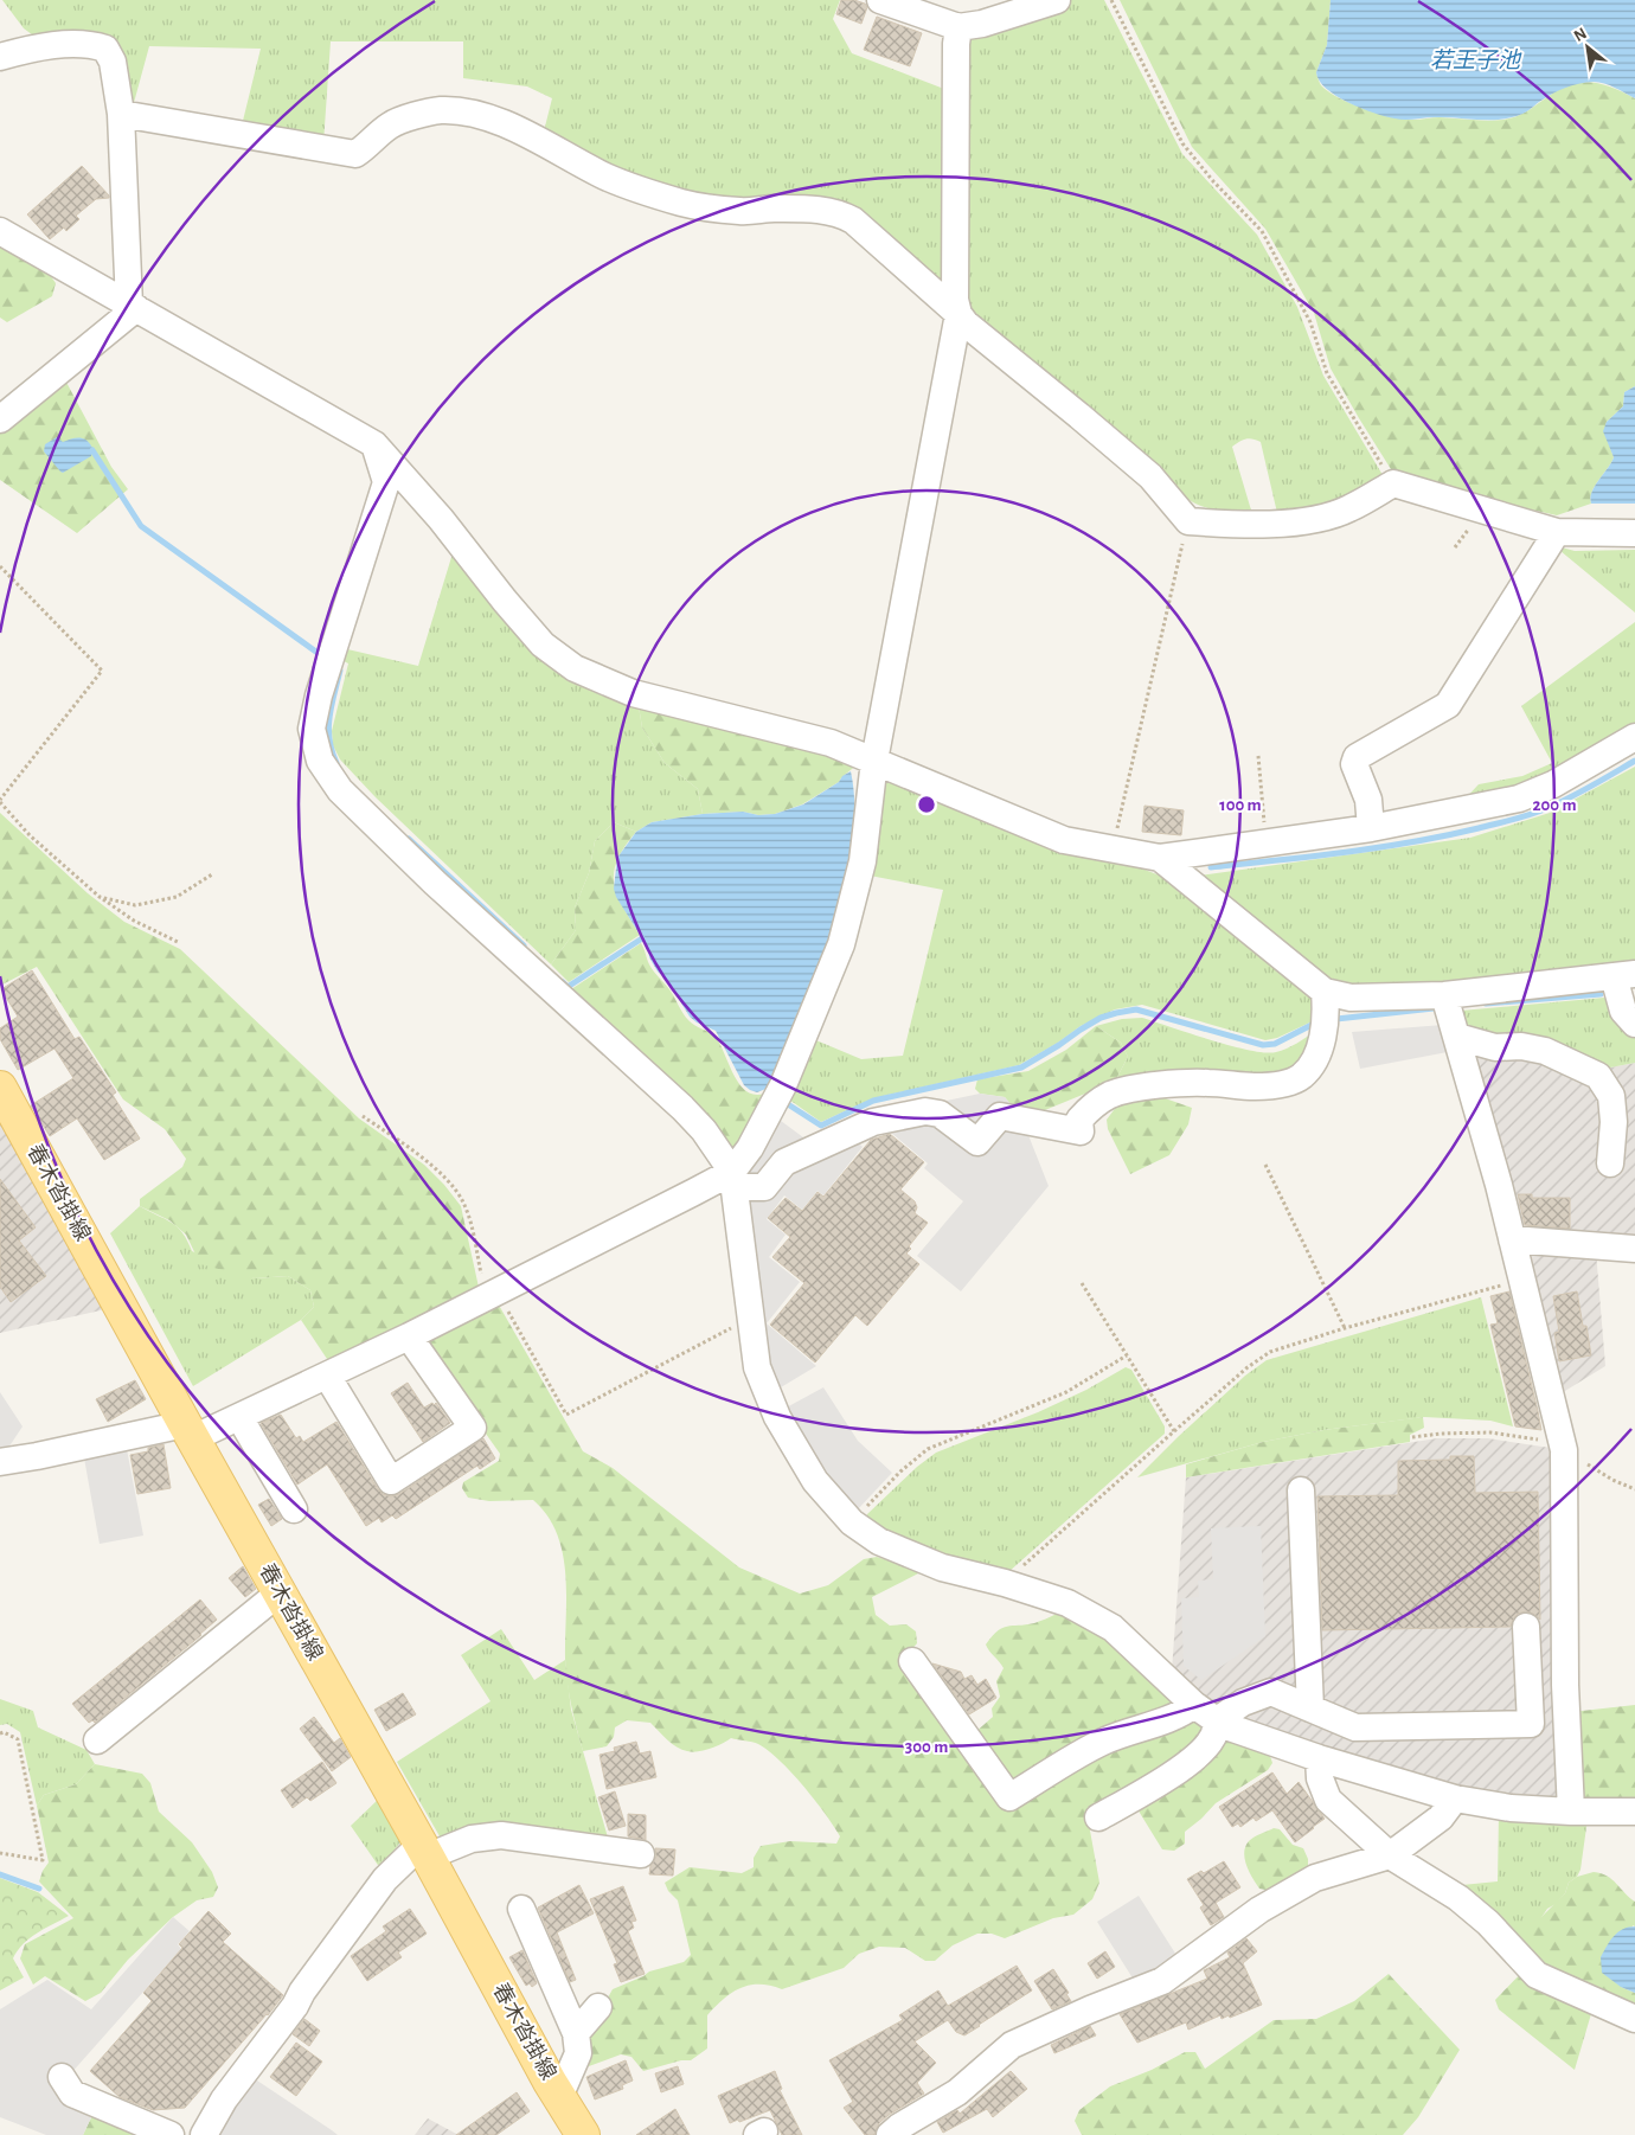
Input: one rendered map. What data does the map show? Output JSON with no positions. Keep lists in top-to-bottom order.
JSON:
{
  "streets": {
    "main road": ["春木沓掛線"]
  },
  "water": ["若王子池"],
  "north": "top left",
  "rings": ["100 m", "200 m", "300 m"]
}
